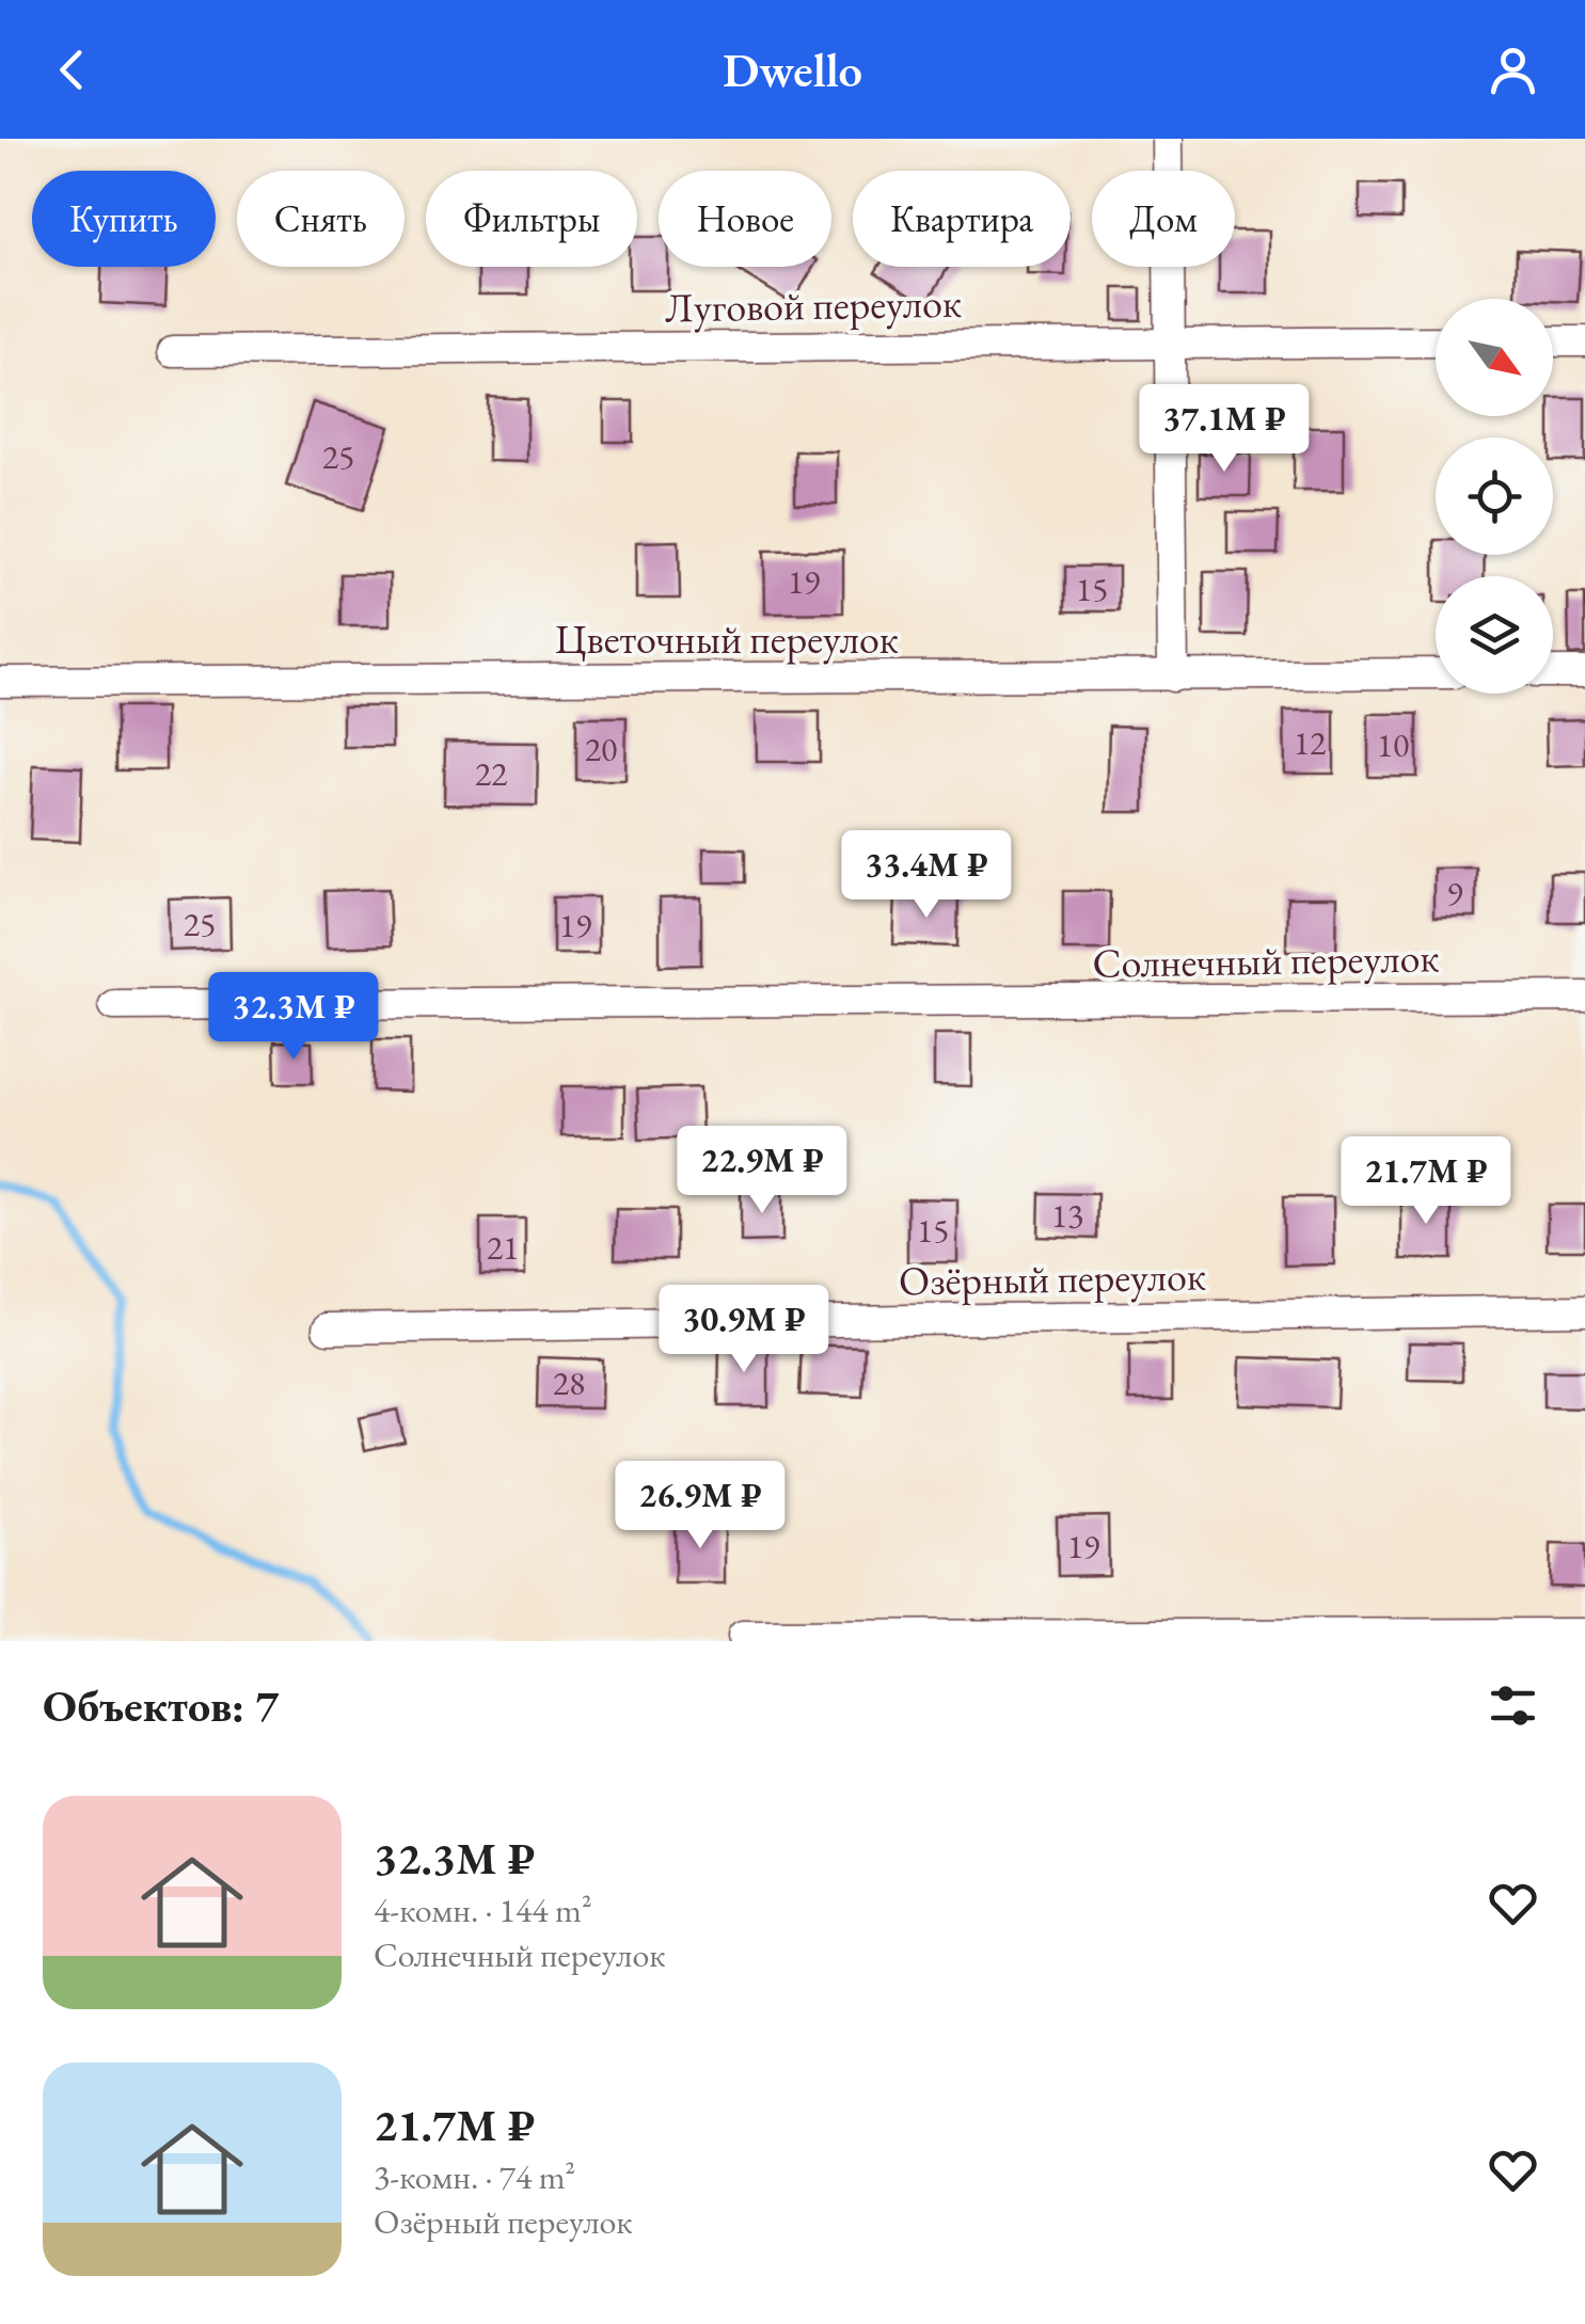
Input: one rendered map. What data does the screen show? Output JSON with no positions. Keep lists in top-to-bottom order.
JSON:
{
  "streets": {
    "street": [
      "Луговой переулок",
      "Цветочный переулок",
      "Солнечный переулок",
      "Озёрный переулок"
    ]
  },
  "house_numbers": [
    "25",
    "19",
    "15",
    "12",
    "10",
    "20",
    "22",
    "9",
    "25",
    "19",
    "13",
    "15",
    "21",
    "28",
    "19"
  ],
  "north": "bottom right",
  "page": {
    "header": "Dwello",
    "chip": [
      "Купить",
      "Снять",
      "Фильтры",
      "Новое",
      "Квартира",
      "Дом"
    ],
    "price": [
      "37.1M ₽",
      "33.4M ₽",
      "32.3M ₽",
      "22.9M ₽",
      "21.7M ₽",
      "30.9M ₽",
      "26.9M ₽"
    ],
    "heading": "Объектов: 7",
    "list": [
      {
        "name": "32.3M ₽",
        "note": "4-комн. · 144 m² · Солнечный переулок"
      },
      {
        "name": "21.7M ₽",
        "note": "3-комн. · 74 m² · Озёрный переулок"
      }
    ]
  }
}
